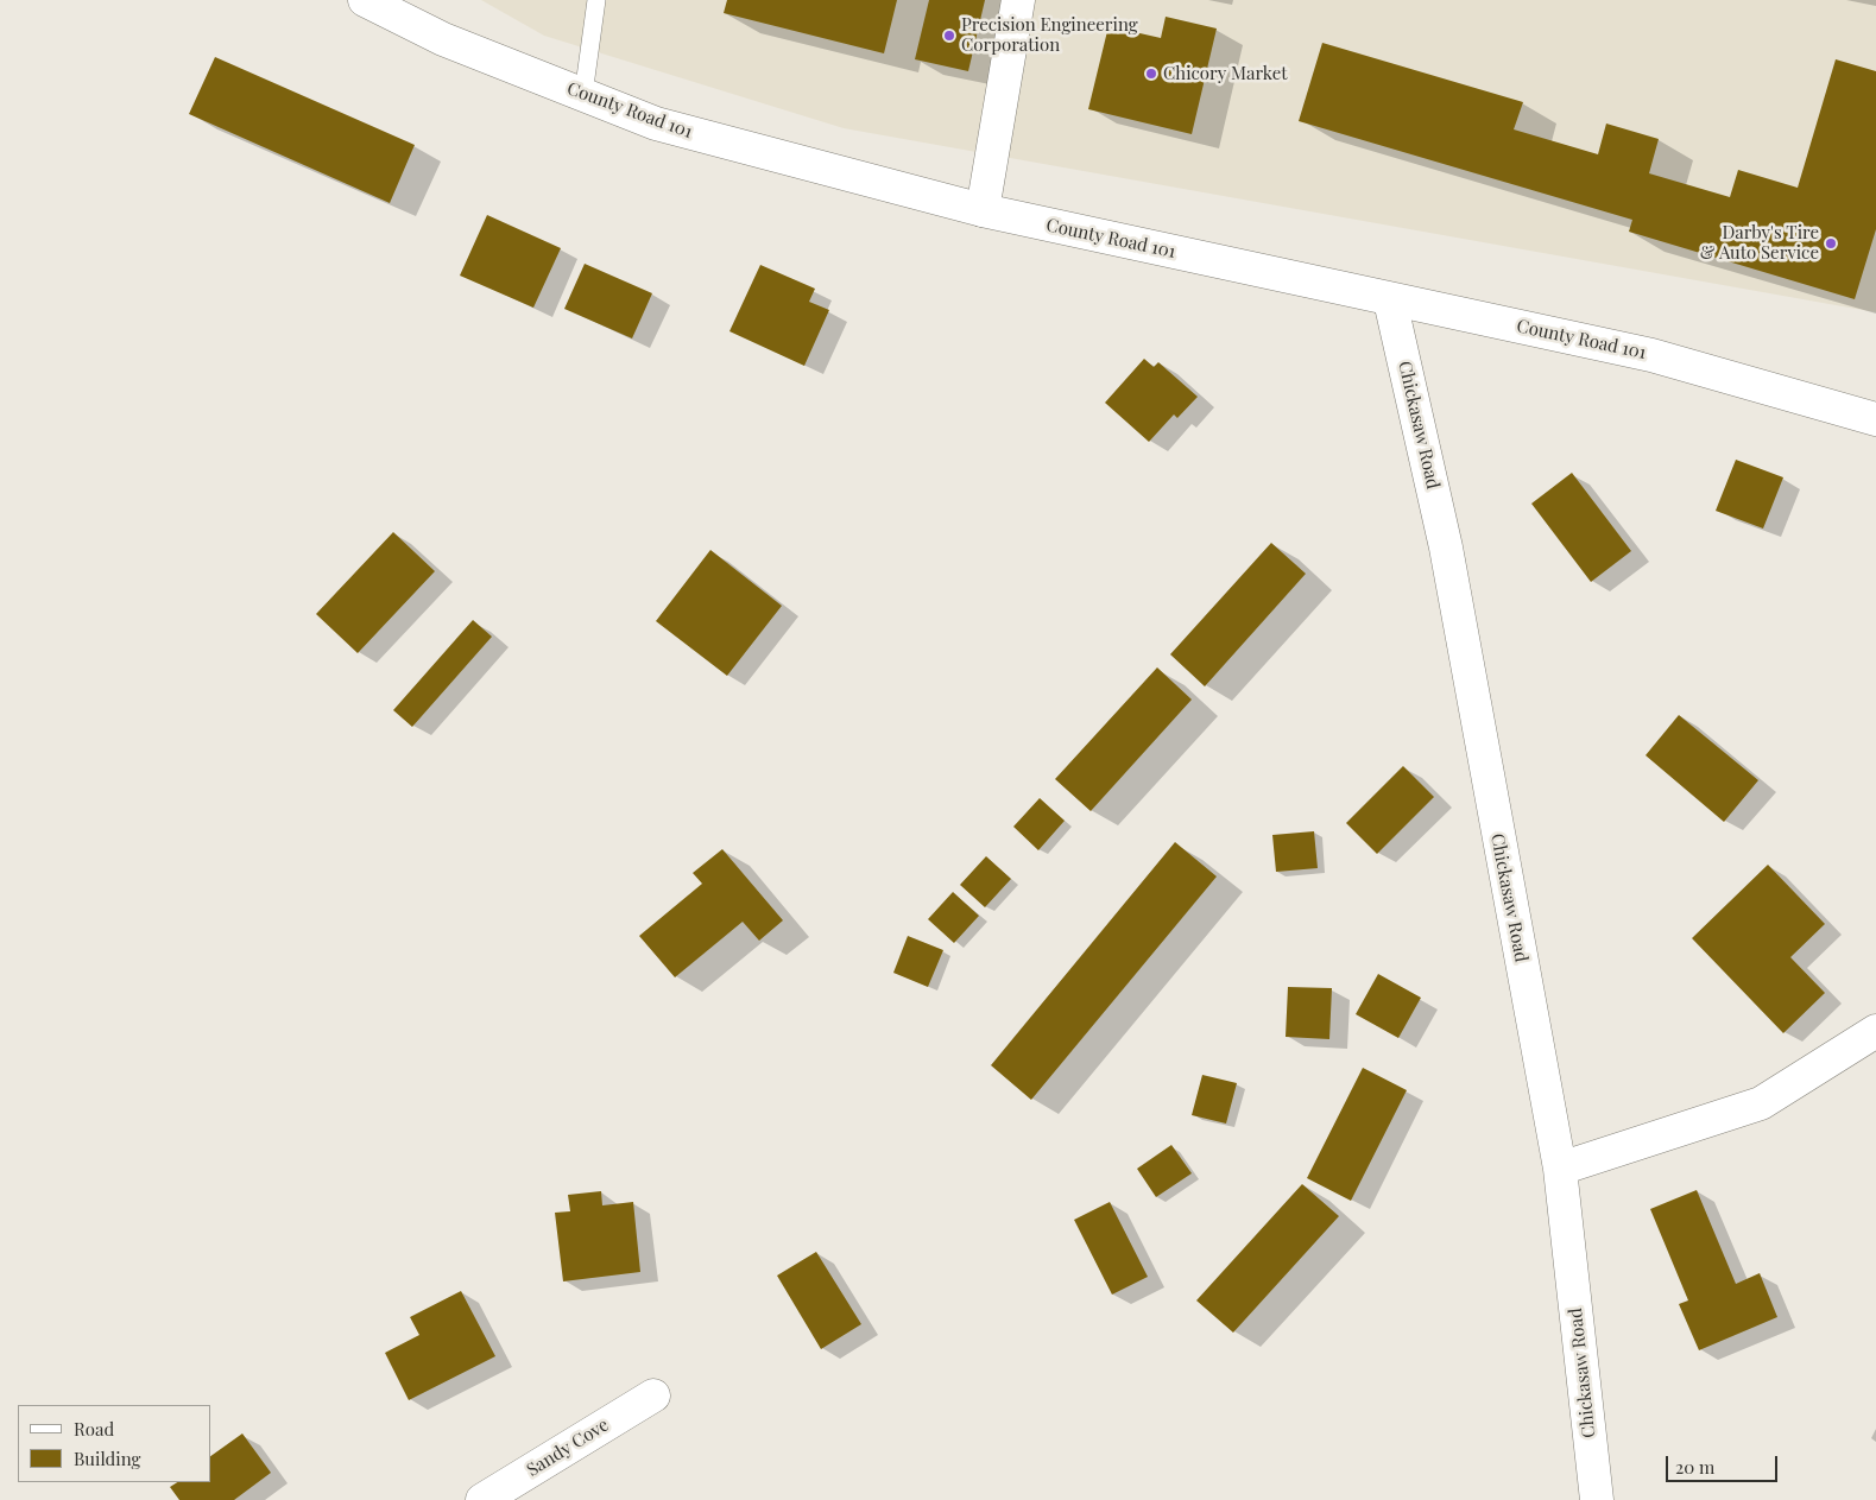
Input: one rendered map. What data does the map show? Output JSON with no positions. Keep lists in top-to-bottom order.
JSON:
{
  "streets": {
    "street": ["County Road 101", "Chickasaw Road", "Sandy Cove"]
  },
  "crossings": [
    ["County Road 101", "Chickasaw Road"]
  ],
  "places": ["Precision Engineering Corporation", "Chicory Market", "Darby's Tire & Auto Service"],
  "legend": ["Road", "Building"],
  "scale_bar": "20 m"
}
